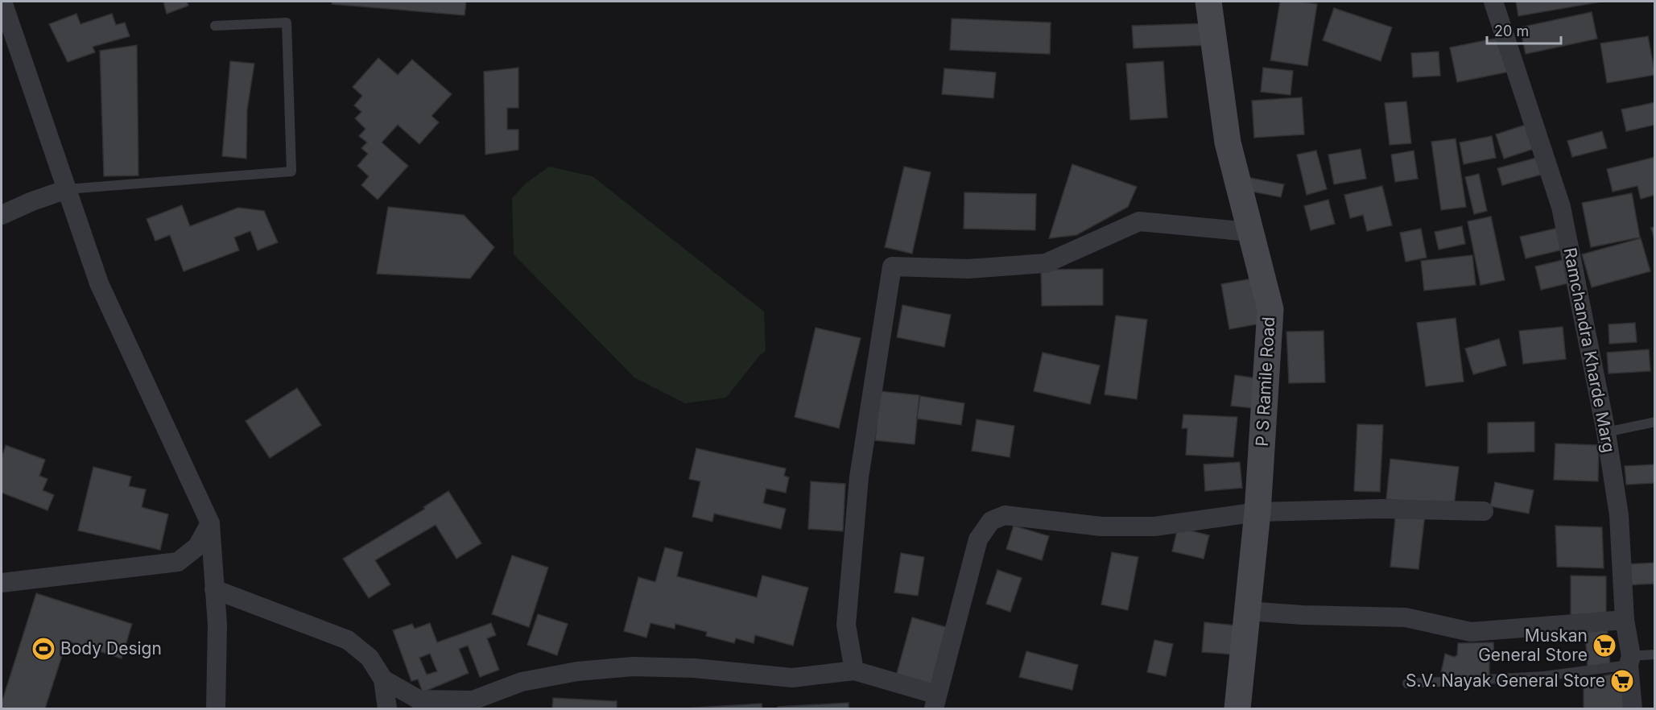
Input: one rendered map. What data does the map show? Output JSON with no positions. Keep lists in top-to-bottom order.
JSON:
{
  "streets": {
    "street": ["Ramchandra Kharde Marg", "P S Ramile Road"]
  },
  "places": {
    "supermarket": ["Muskan General Store", "S.V. Nayak General Store"],
    "sports": ["Body Design"]
  },
  "scale_bar": "20 m"
}
